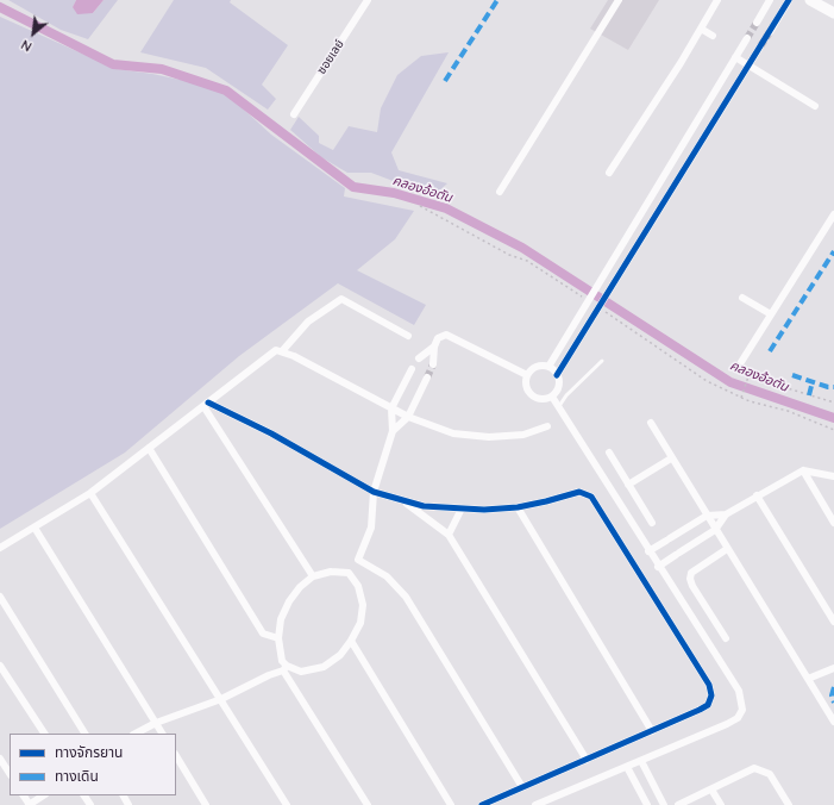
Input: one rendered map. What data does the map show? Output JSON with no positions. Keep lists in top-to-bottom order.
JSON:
{
  "streets": {
    "street": ["ซอยเลย์"]
  },
  "water": ["คลองอ้อตัน"],
  "legend": ["ทางจักรยาน", "ทางเดิน"],
  "north": "bottom left"
}
